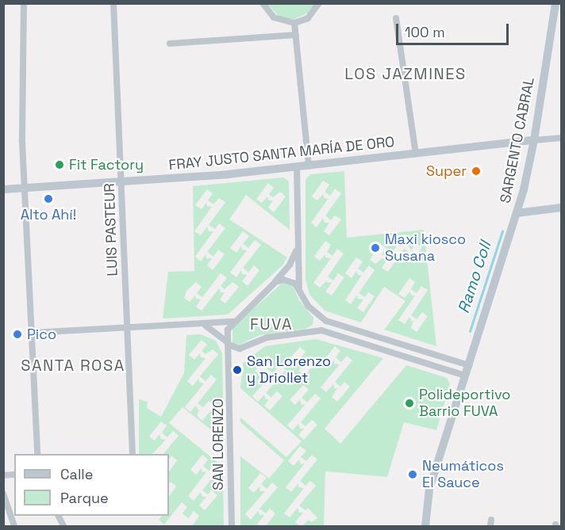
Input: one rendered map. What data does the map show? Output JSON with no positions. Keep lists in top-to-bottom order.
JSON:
{
  "streets": {
    "main road": ["SARGENTO CABRAL", "FRAY JUSTO SANTA MARÍA DE ORO"],
    "street": ["LUIS PASTEUR", "SAN LORENZO"]
  },
  "crossings": [
    ["SARGENTO CABRAL", "FRAY JUSTO SANTA MARÍA DE ORO"],
    ["FRAY JUSTO SANTA MARÍA DE ORO", "LUIS PASTEUR"]
  ],
  "districts": ["LOS JAZMINES", "FUVA", "SANTA ROSA"],
  "water": ["Ramo Coll"],
  "places": [
    "Fit Factory",
    "Super",
    "Alto Ahí!",
    "Maxi kiosco Susana",
    "Pico",
    "San Lorenzo y Driollet",
    "Polideportivo Barrio FUVA",
    "Neumáticos El Sauce"
  ],
  "legend": ["Calle", "Parque"],
  "scale_bar": "100 m"
}
